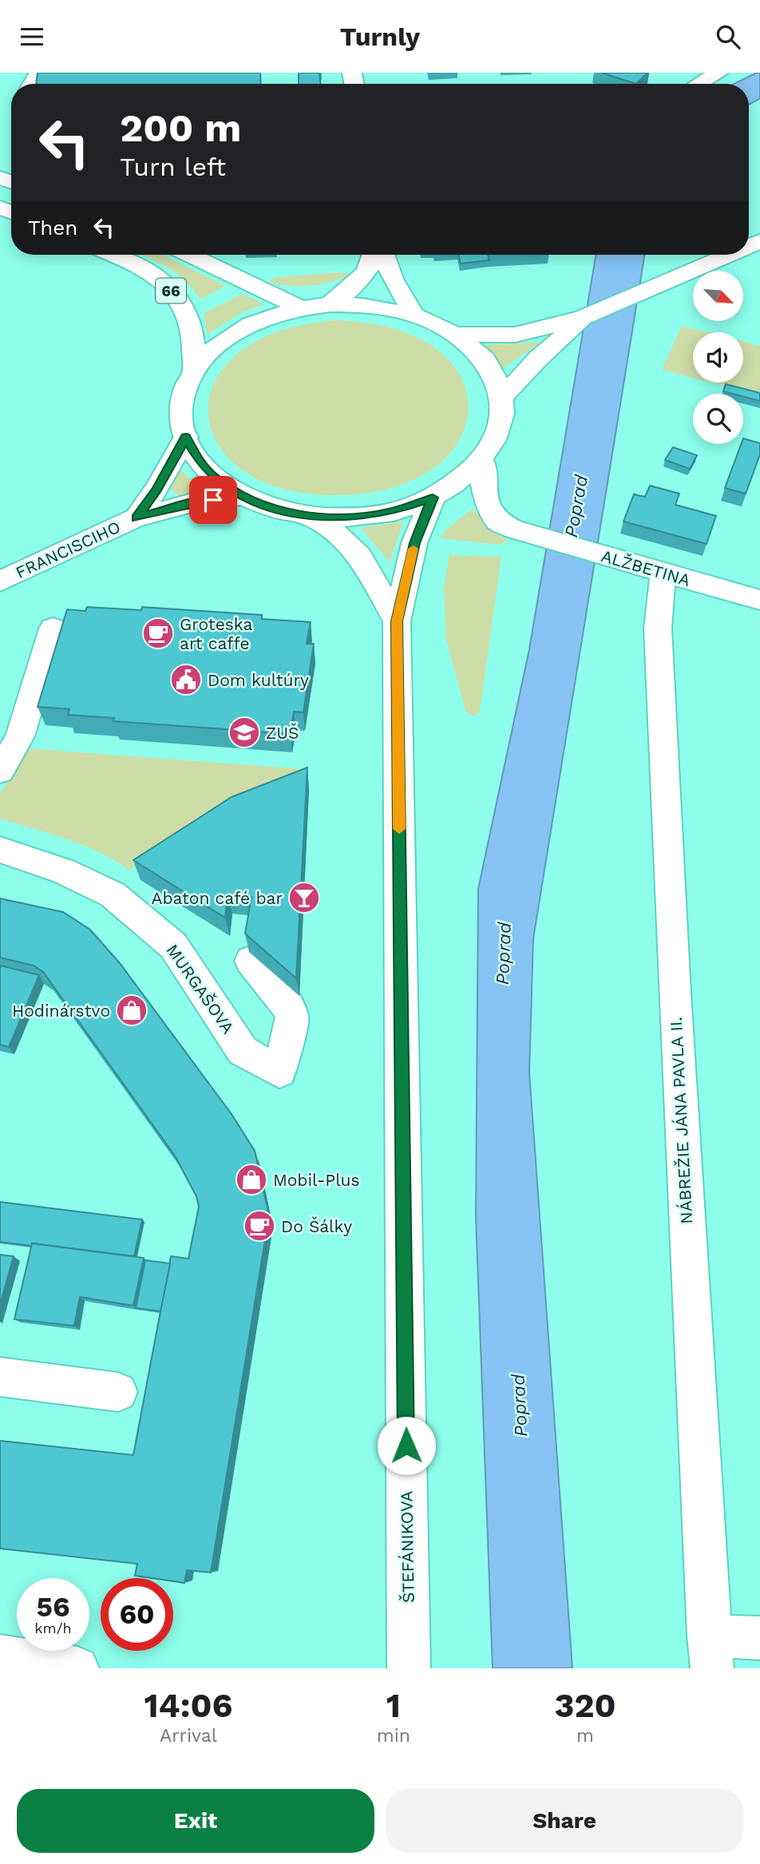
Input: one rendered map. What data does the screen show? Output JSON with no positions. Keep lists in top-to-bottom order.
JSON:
{
  "streets": {
    "street": [
      "66",
      "FRANCISCIHO",
      "ALŽBETINA",
      "MURGAŠOVA",
      "NÁBREŽIE JÁNA PAVLA II.",
      "ŠTEFÁNIKOVA"
    ]
  },
  "crossings": [
    ["66", "FRANCISCIHO"],
    ["66", "ALŽBETINA"],
    ["66", "ŠTEFÁNIKOVA"],
    ["ALŽBETINA", "NÁBREŽIE JÁNA PAVLA II."]
  ],
  "water": ["Poprad"],
  "places": {
    "cafe": ["Groteska art caffe", "Do Šálky"],
    "public building": ["Dom kultúry"],
    "school or university": ["ZUŠ"],
    "bar": ["Abaton café bar"],
    "shop": ["Hodinárstvo", "Mobil-Plus"]
  },
  "north": "bottom right",
  "page": {
    "header": "Turnly",
    "turn": ["200 m", "Turn left"],
    "then": "Then",
    "speed": "56 km/h",
    "limit": "60",
    "eta": [
      "14:06",
      "Arrival",
      "1",
      "min",
      "320",
      "m"
    ],
    "buttons": ["Exit", "Share"]
  }
}
